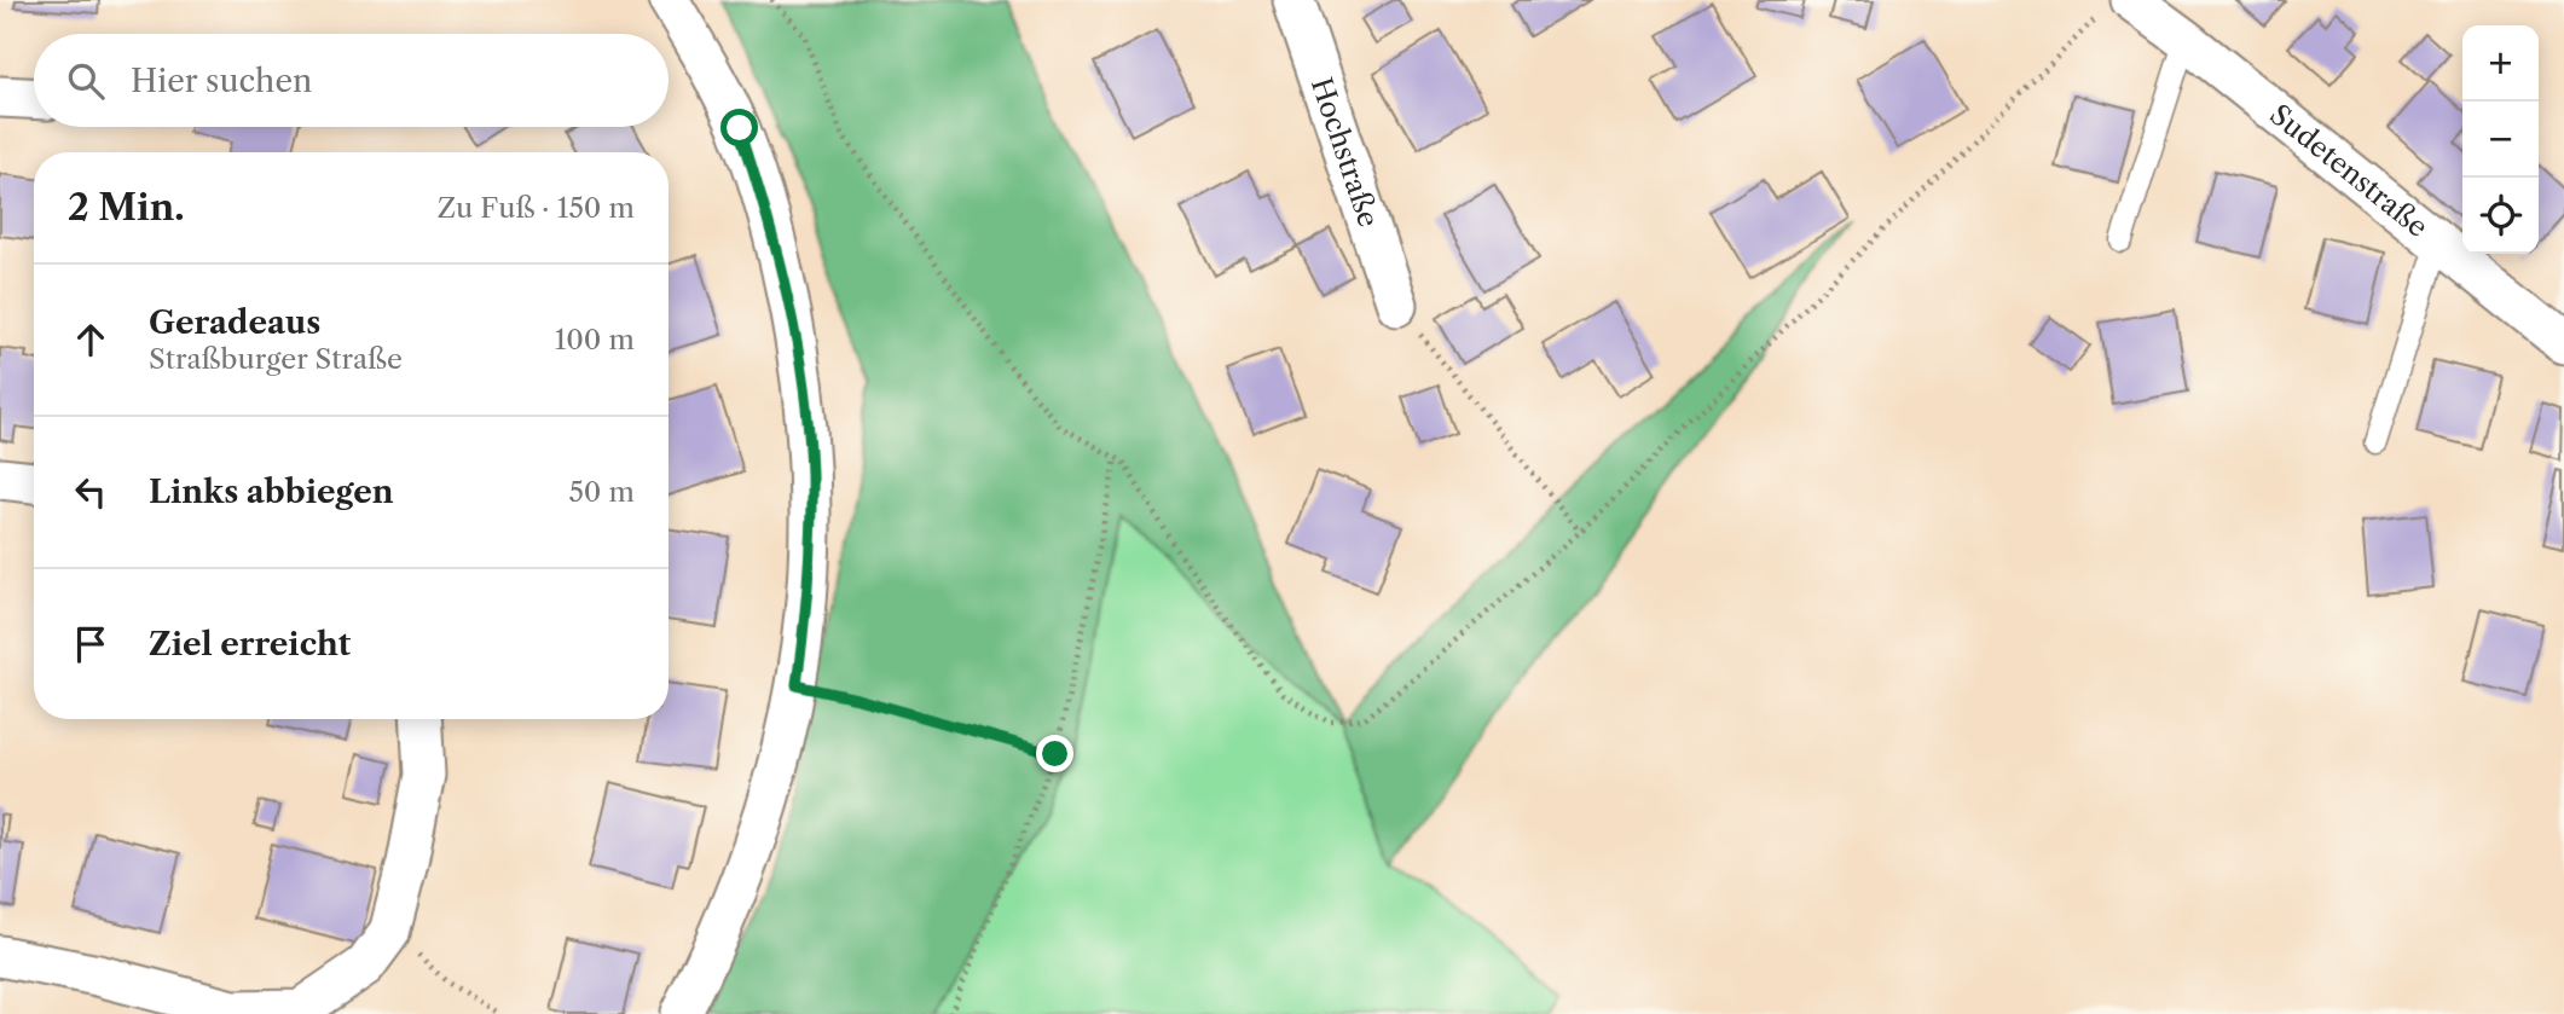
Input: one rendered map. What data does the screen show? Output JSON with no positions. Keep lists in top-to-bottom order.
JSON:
{
  "streets": {
    "street": ["Hochstraße", "Sudetenstraße"]
  },
  "page": {
    "map_buttons": ["+", "−"],
    "search": "Hier suchen",
    "heading": ["2 Min.", "Zu Fuß · 150 m"],
    "list": [
      ["Geradeaus", "Straßburger Straße", "100 m"],
      ["Links abbiegen", "50 m"],
      "Ziel erreicht"
    ]
  }
}
